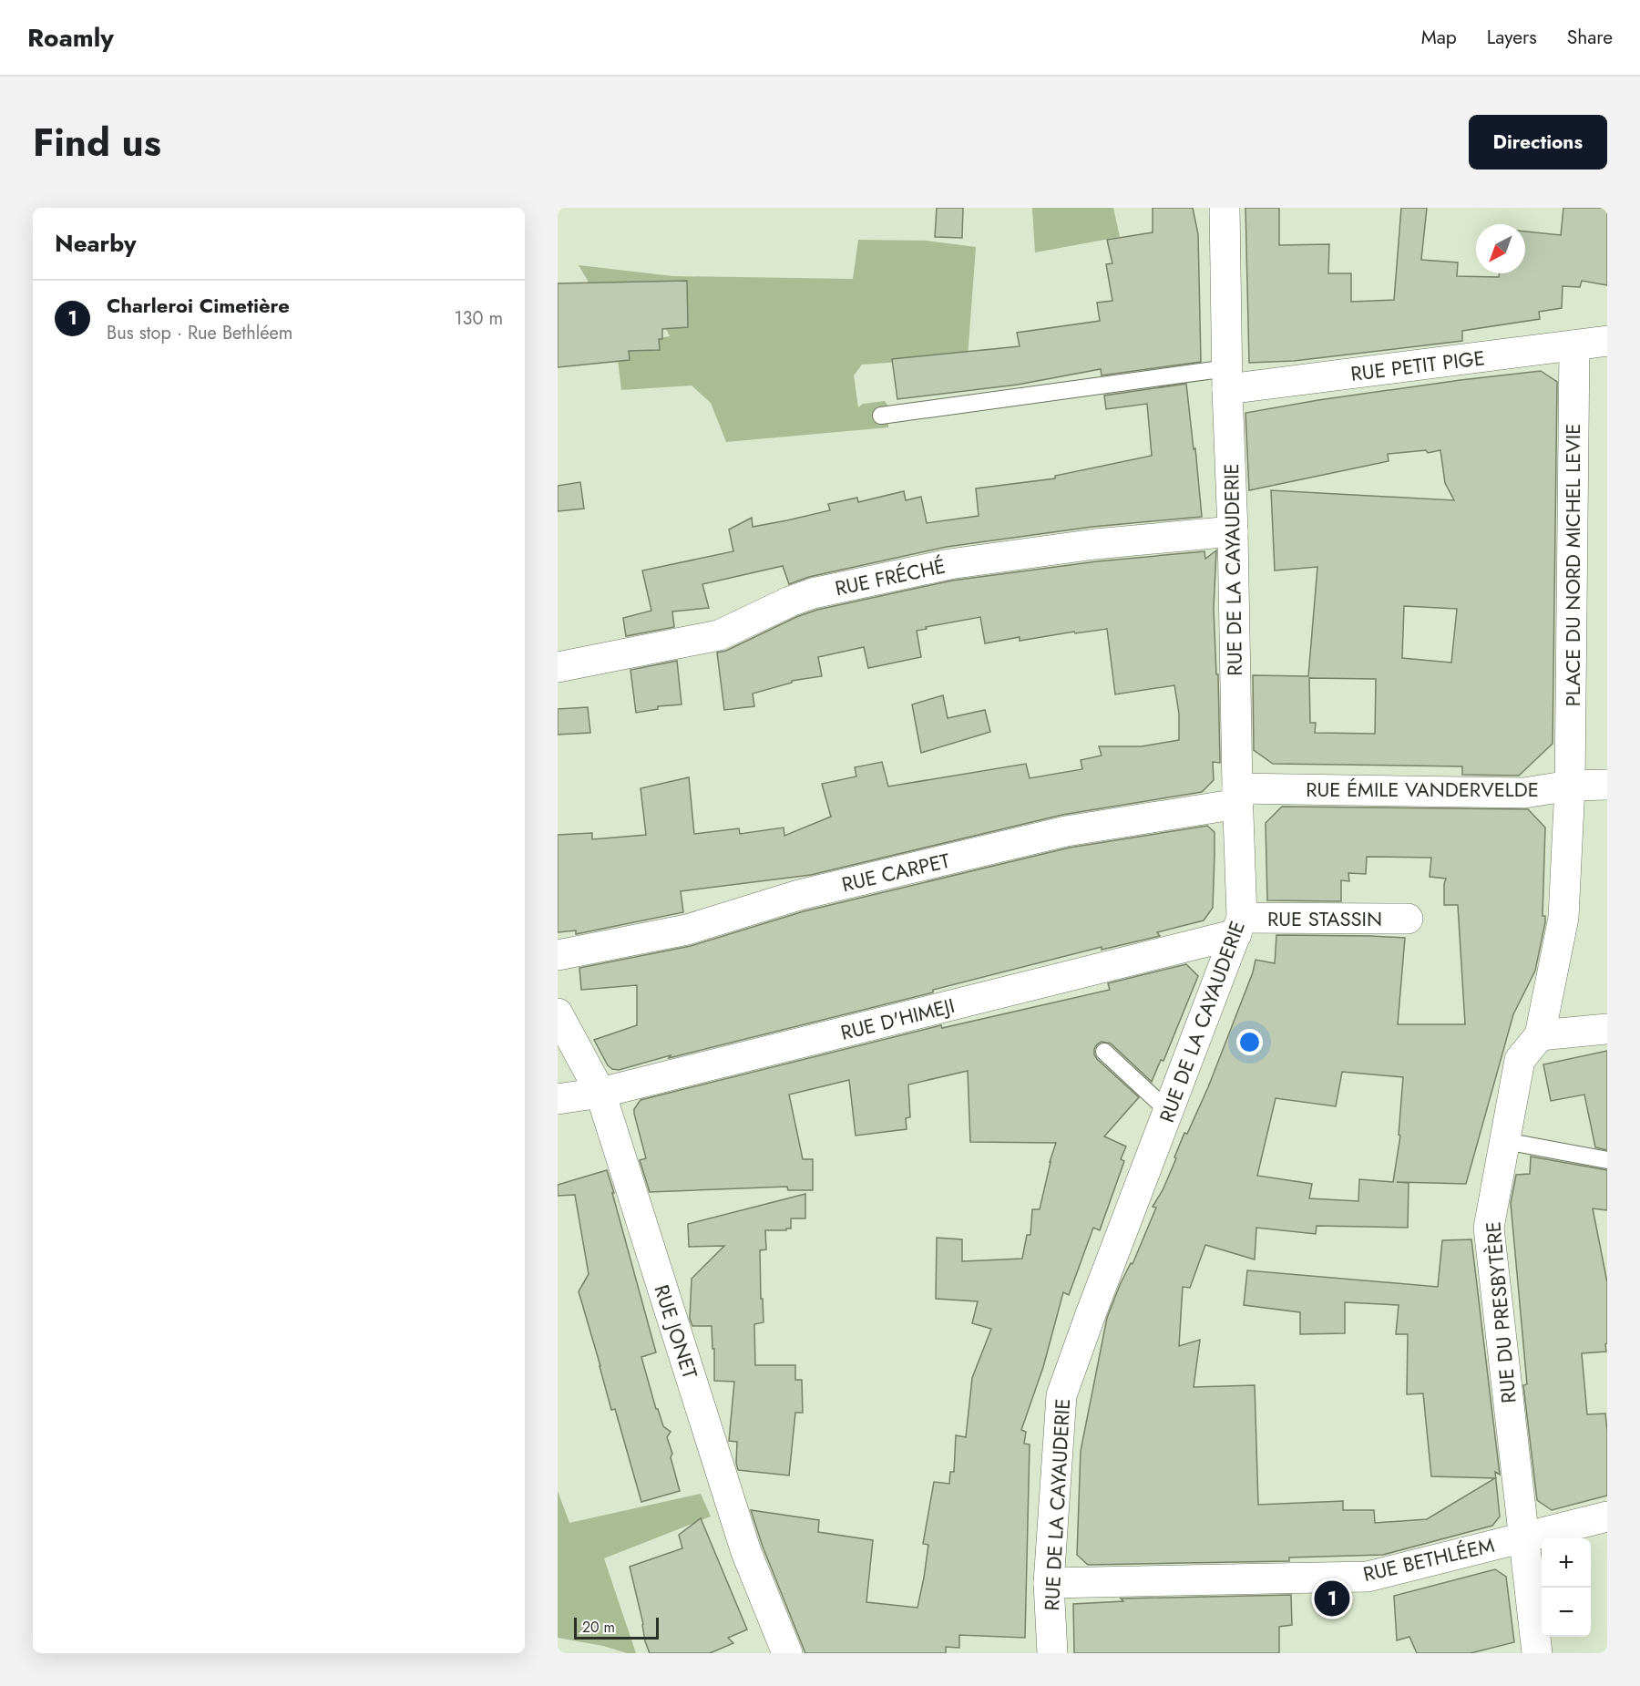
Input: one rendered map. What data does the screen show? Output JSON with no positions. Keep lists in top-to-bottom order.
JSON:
{
  "streets": {
    "street": [
      "RUE PETIT PIGE",
      "PLACE DU NORD MICHEL LEVIE",
      "RUE DE LA CAYAUDERIE",
      "RUE FRÉCHÉ",
      "RUE ÉMILE VANDERVELDE",
      "RUE CARPET",
      "RUE STASSIN",
      "RUE D'HIMEJI",
      "RUE DU PRESBYTÈRE",
      "RUE JONET",
      "RUE BETHLÉEM"
    ]
  },
  "crossings": [
    ["RUE PETIT PIGE", "PLACE DU NORD MICHEL LEVIE"],
    ["RUE PETIT PIGE", "RUE DE LA CAYAUDERIE"],
    ["PLACE DU NORD MICHEL LEVIE", "RUE ÉMILE VANDERVELDE"],
    ["PLACE DU NORD MICHEL LEVIE", "RUE DU PRESBYTÈRE"],
    ["RUE DE LA CAYAUDERIE", "RUE FRÉCHÉ"],
    ["RUE DE LA CAYAUDERIE", "RUE ÉMILE VANDERVELDE"],
    ["RUE DE LA CAYAUDERIE", "RUE CARPET"],
    ["RUE DE LA CAYAUDERIE", "RUE STASSIN"],
    ["RUE DE LA CAYAUDERIE", "RUE D'HIMEJI"],
    ["RUE DE LA CAYAUDERIE", "RUE BETHLÉEM"],
    ["RUE ÉMILE VANDERVELDE", "RUE CARPET"],
    ["RUE ÉMILE VANDERVELDE", "RUE DU PRESBYTÈRE"],
    ["RUE STASSIN", "RUE D'HIMEJI"],
    ["RUE D'HIMEJI", "RUE JONET"],
    ["RUE DU PRESBYTÈRE", "RUE BETHLÉEM"]
  ],
  "scale_bar": "20 m",
  "north": "bottom left",
  "page": {
    "header": "Roamly",
    "nav": ["Map", "Layers", "Share"],
    "title": "Find us",
    "buttons": "Directions",
    "heading": "Nearby",
    "list": [
      {
        "mark": "1",
        "name": "Charleroi Cimetière",
        "note": "Bus stop · Rue Bethléem",
        "value": "130 m"
      }
    ],
    "map_buttons": ["+", "−"],
    "pins": "1",
    "scale": "20 m"
  }
}
